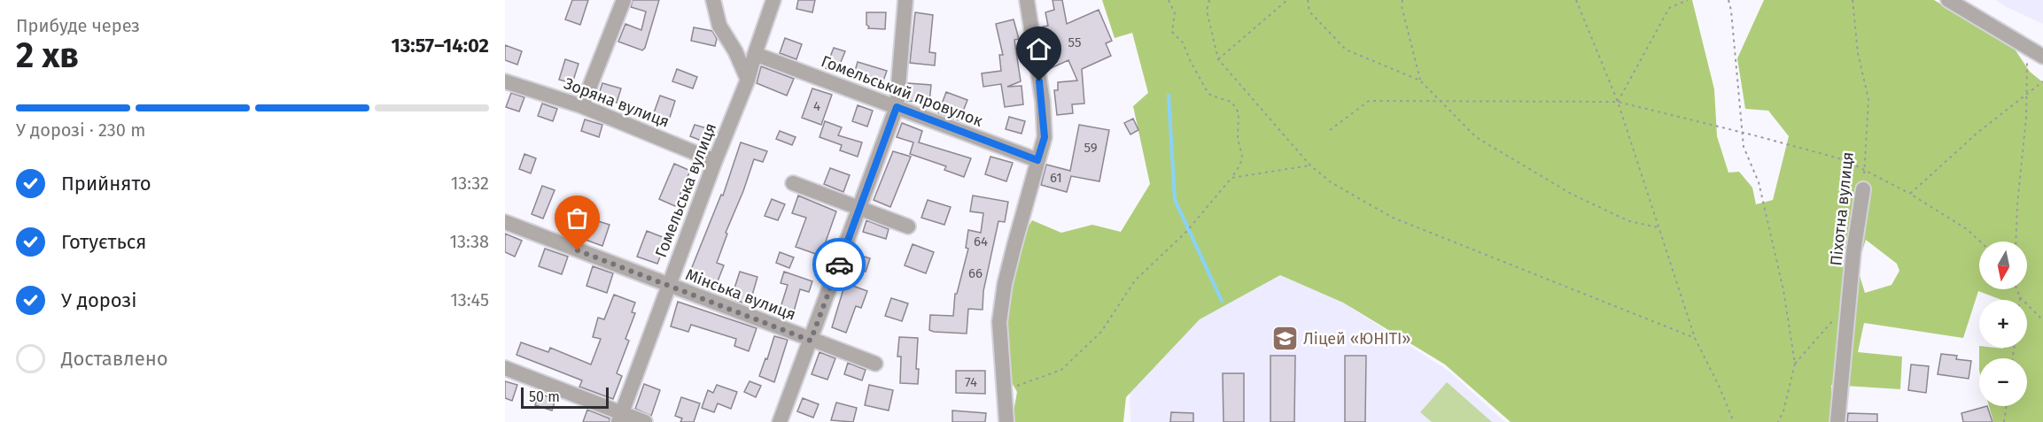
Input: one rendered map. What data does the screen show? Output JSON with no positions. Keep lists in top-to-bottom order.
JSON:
{
  "streets": {
    "street": [
      "Гомельський провулок",
      "Зоряна вулиця",
      "Гомельська вулиця",
      "Піхотна вулиця",
      "Мінська вулиця"
    ]
  },
  "crossings": [
    ["Гомельський провулок", "Гомельська вулиця"],
    ["Зоряна вулиця", "Гомельська вулиця"],
    ["Гомельська вулиця", "Мінська вулиця"]
  ],
  "places": {
    "school or university": ["Ліцей «ЮНІТІ»"]
  },
  "house_numbers": [
    "55",
    "4",
    "59",
    "61",
    "64",
    "66",
    "74"
  ],
  "scale_bar": "50 m",
  "north": "bottom",
  "page": {
    "heading": ["2 хв", "Прибуде через", "13:57–14:02"],
    "bar": "У дорозі · 230 m",
    "list": [
      ["Прийнято", "13:32"],
      ["Готується", "13:38"],
      ["У дорозі", "13:45"],
      "Доставлено"
    ],
    "map_buttons": ["+", "−"],
    "scale": "50 m"
  }
}
